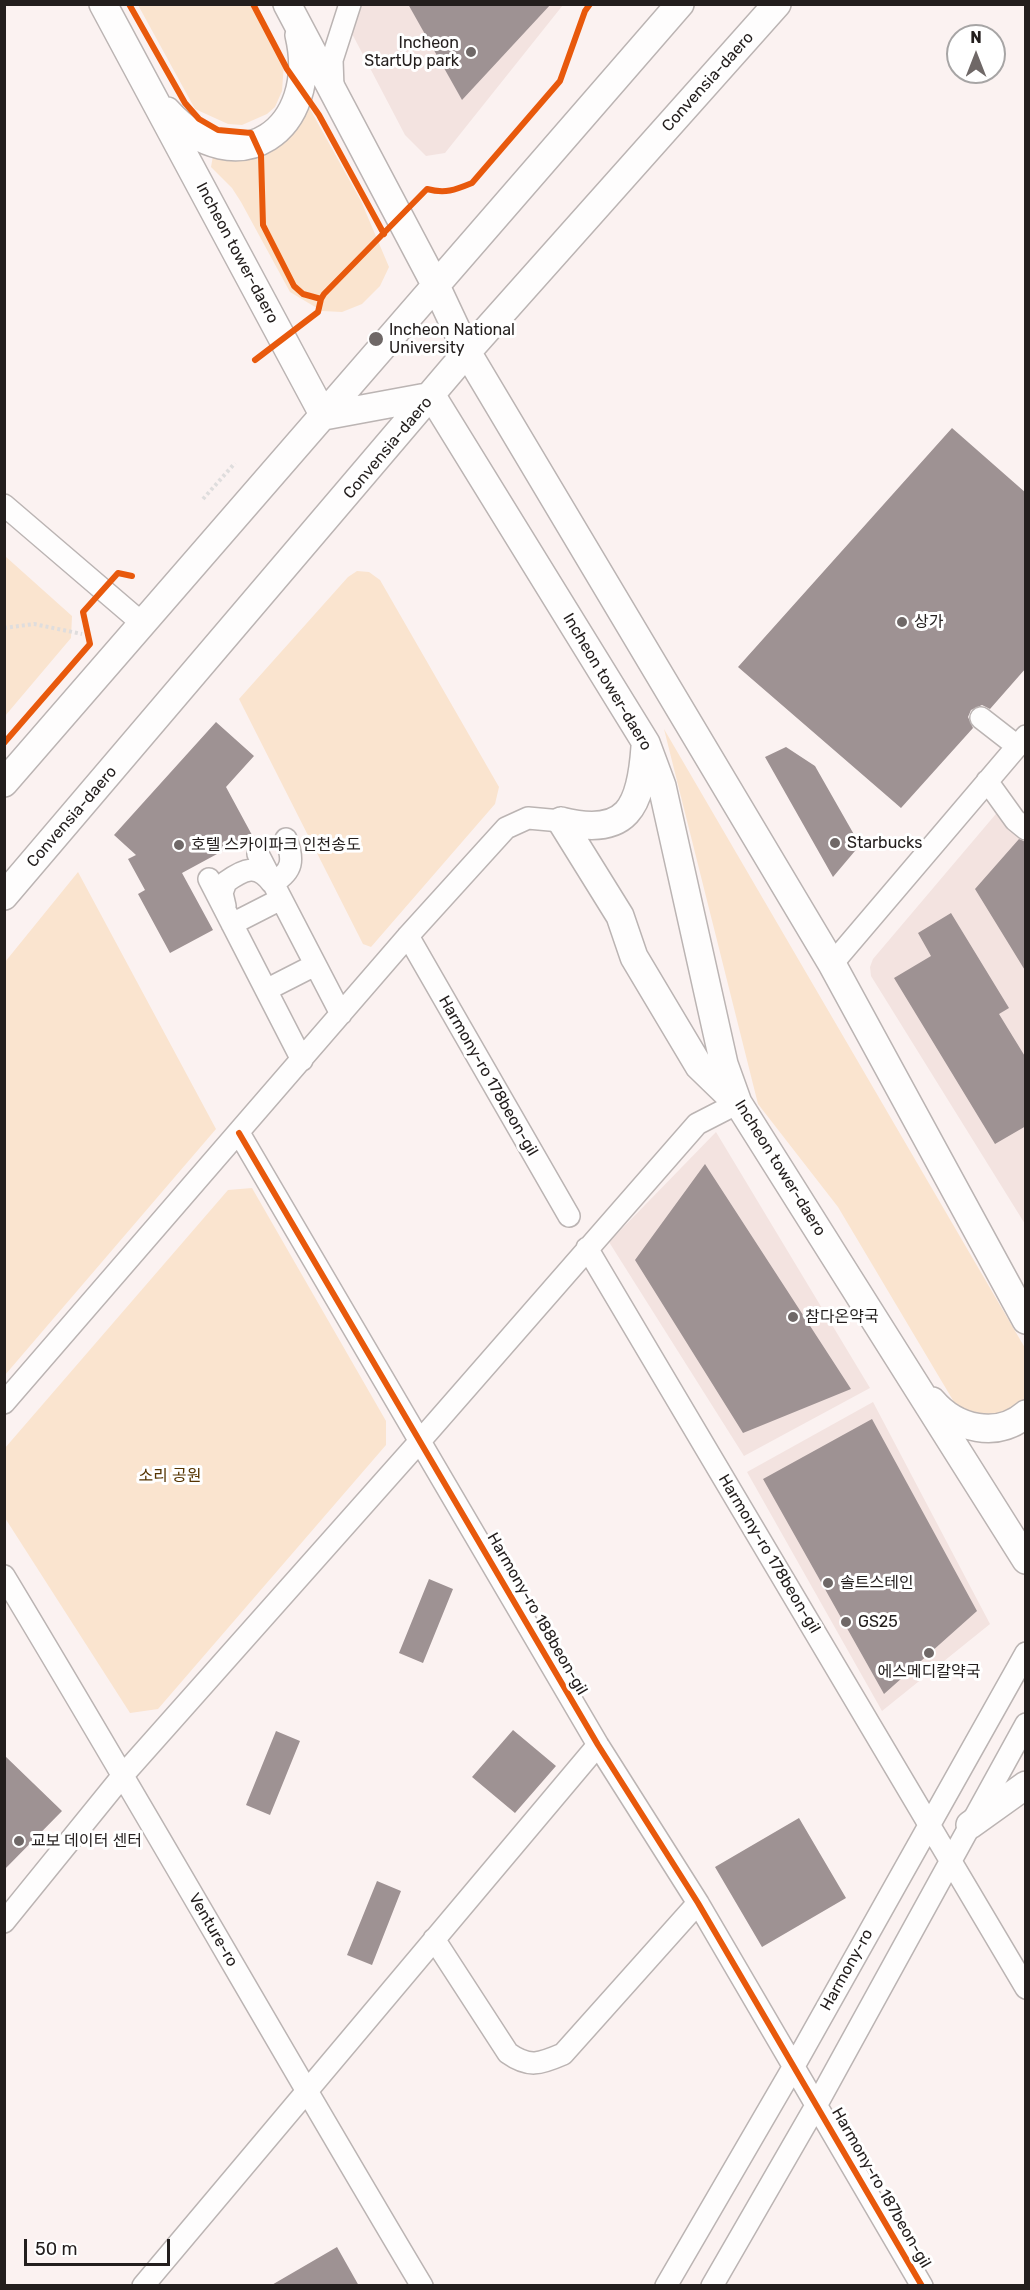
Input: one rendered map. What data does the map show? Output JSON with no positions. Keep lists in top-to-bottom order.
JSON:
{
  "streets": {
    "main road": ["Convensia-daero", "Incheon tower-daero"],
    "street": [
      "Harmony-ro 178beon-gil",
      "Harmony-ro 188beon-gil",
      "Venture-ro",
      "Harmony-ro",
      "Harmony-ro 187beon-gil"
    ]
  },
  "crossings": [
    ["Convensia-daero", "Incheon tower-daero"],
    ["Harmony-ro 178beon-gil", "Harmony-ro"],
    ["Harmony-ro 188beon-gil", "Harmony-ro"],
    ["Harmony-ro 188beon-gil", "Harmony-ro 187beon-gil"]
  ],
  "parks": ["소리 공원"],
  "places": [
    "Incheon StartUp park",
    "Incheon National University",
    "상가",
    "Starbucks",
    "호텔 스카이파크 인천송도",
    "참다온약국",
    "솔트스테인",
    "GS25",
    "에스메디칼약국",
    "교보 데이터 센터"
  ],
  "scale_bar": "50 m",
  "north": "top"
}
